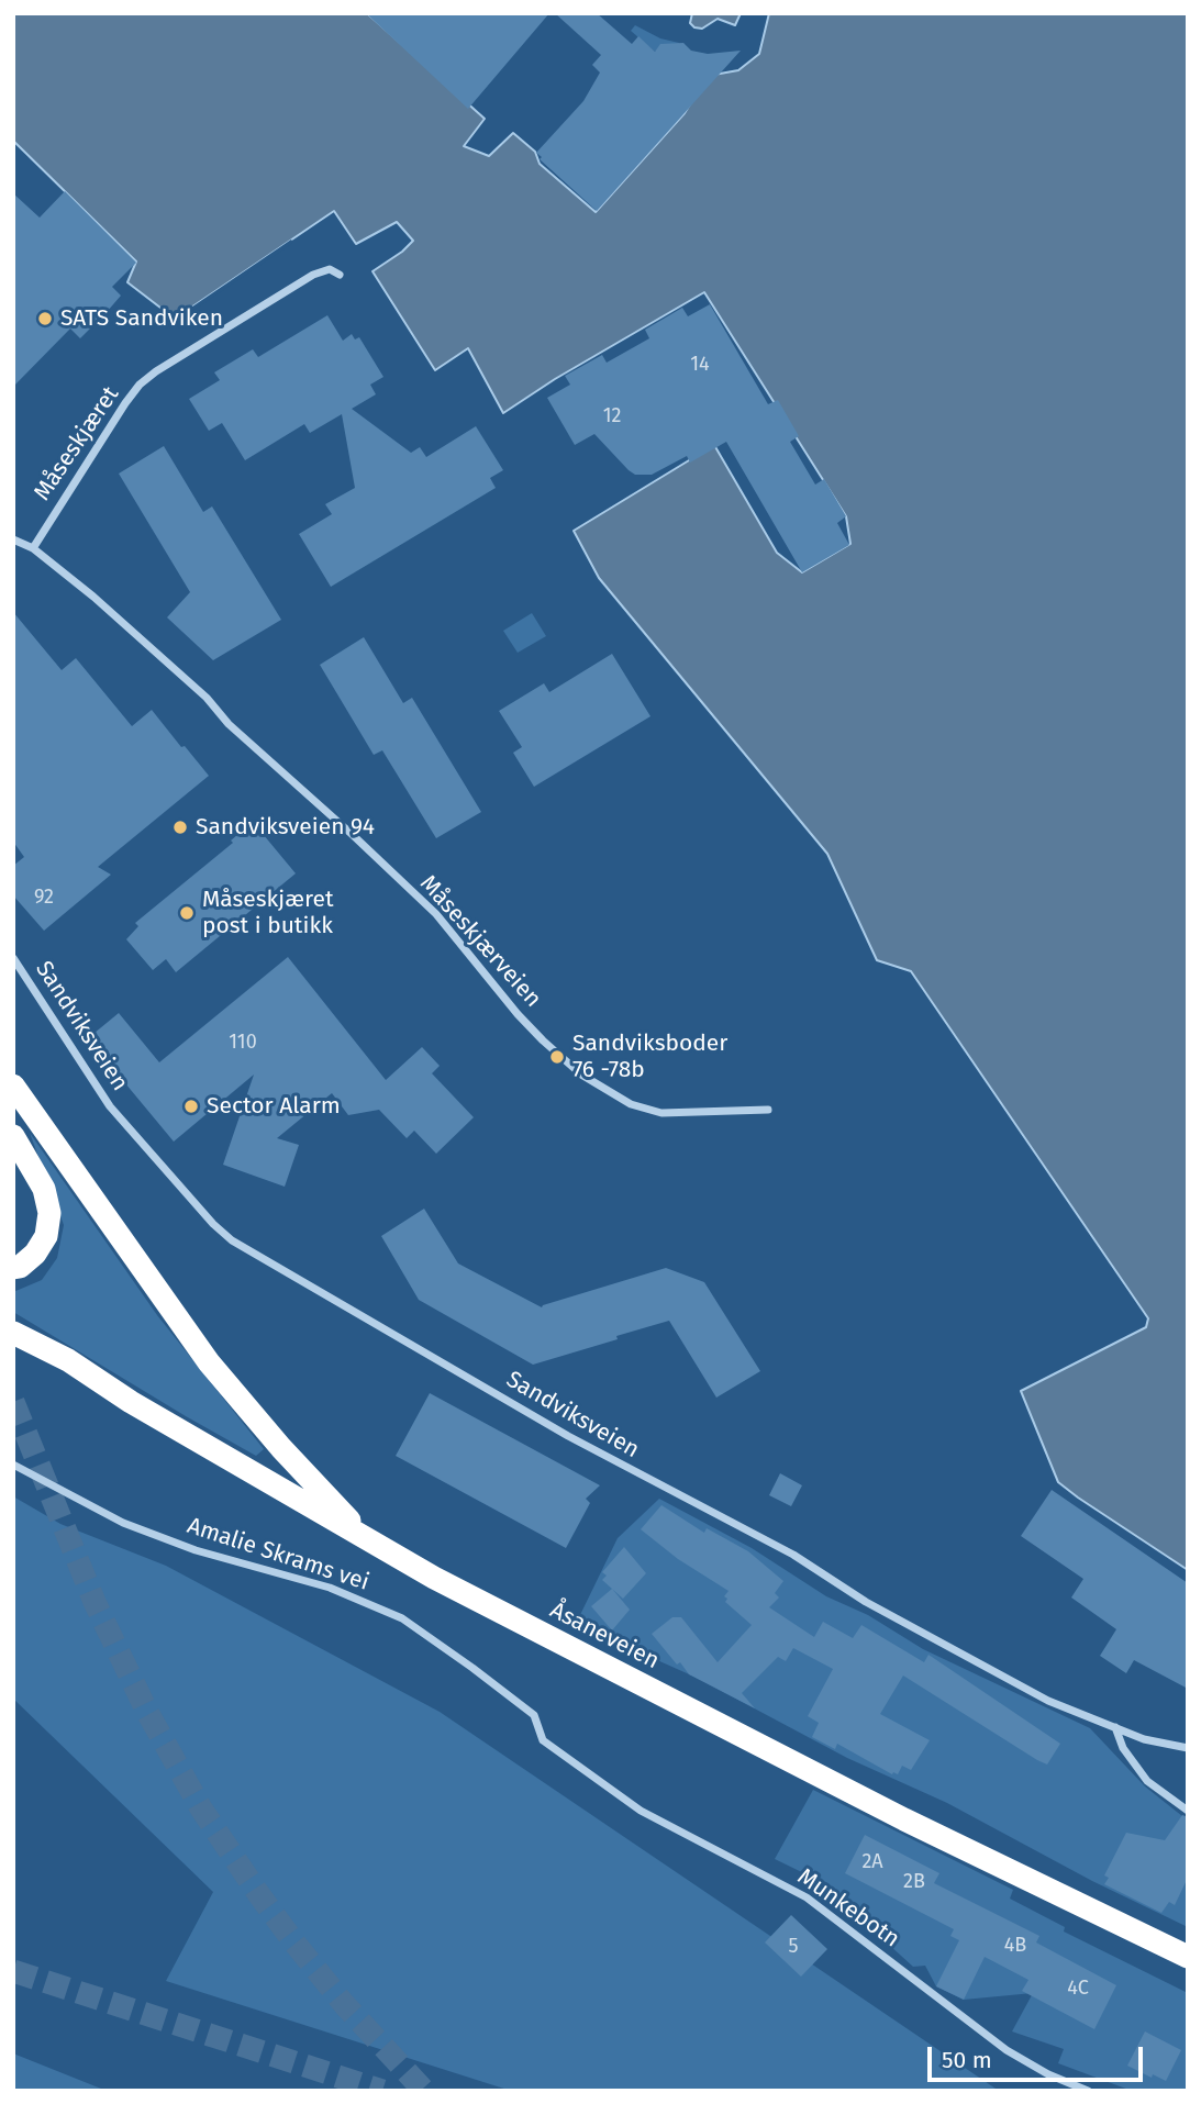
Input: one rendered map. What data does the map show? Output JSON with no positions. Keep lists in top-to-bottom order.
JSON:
{
  "streets": {
    "highway": ["Åsaneveien"],
    "street": [
      "Måseskjæret",
      "Måseskjærveien",
      "Sandviksveien",
      "Amalie Skrams vei",
      "Munkebotn"
    ]
  },
  "crossings": [
    ["Måseskjæret", "Måseskjærveien"],
    ["Amalie Skrams vei", "Munkebotn"]
  ],
  "places": [
    "SATS Sandviken",
    "Sandviksveien 94",
    "Måseskjæret post i butikk",
    "Sandviksboder 76 -78b",
    "Sector Alarm"
  ],
  "house_numbers": [
    "14",
    "12",
    "92",
    "110",
    "2A",
    "2B",
    "4B",
    "5",
    "4C"
  ],
  "scale_bar": "50 m"
}
